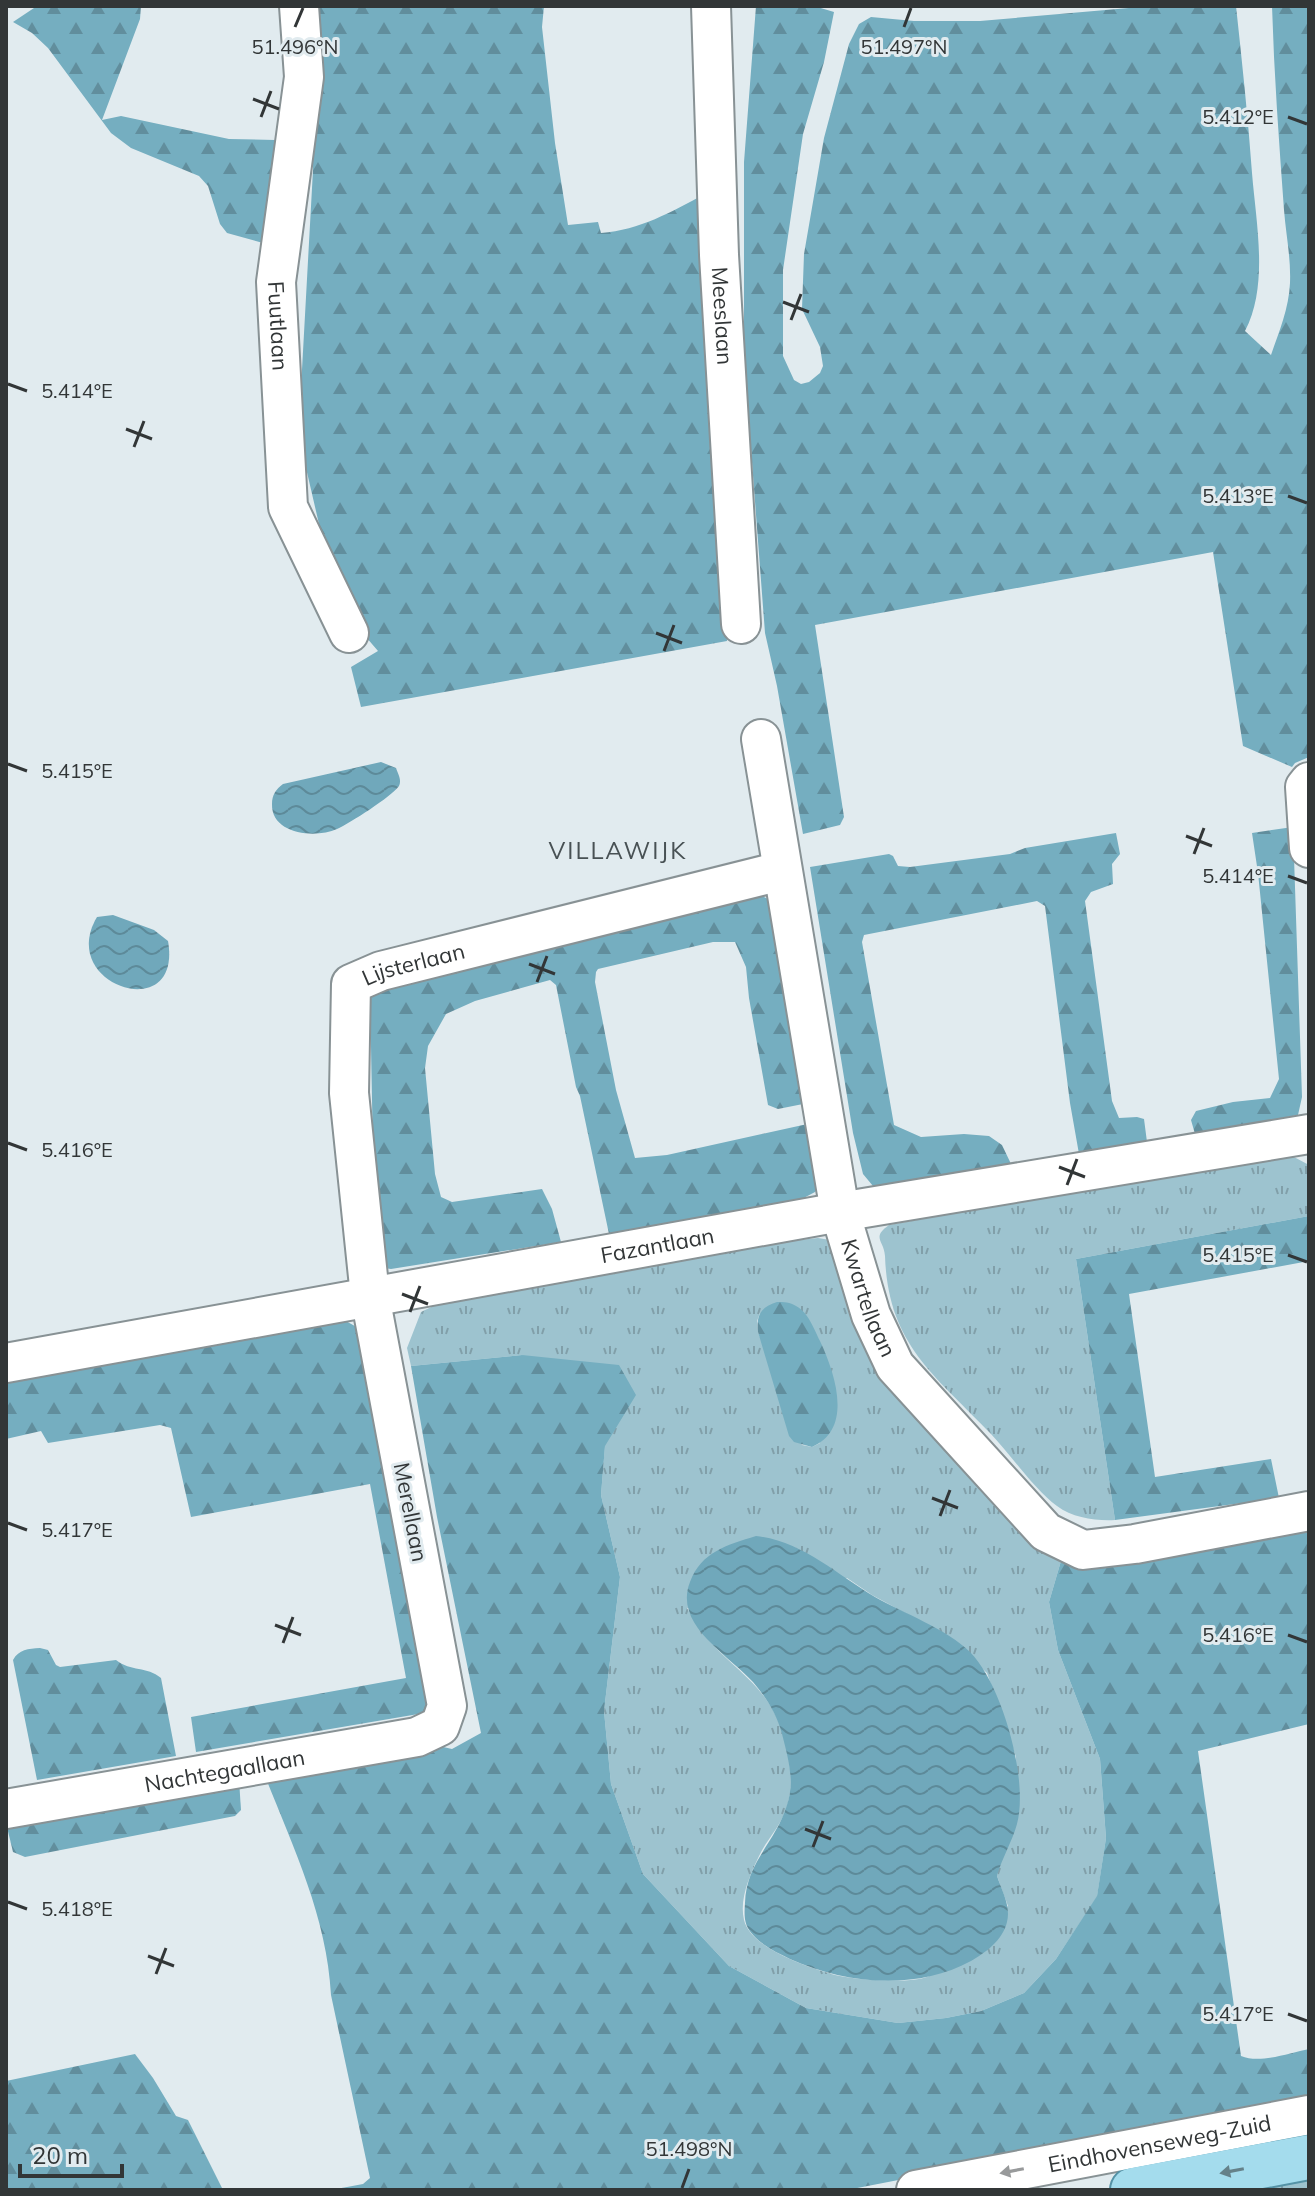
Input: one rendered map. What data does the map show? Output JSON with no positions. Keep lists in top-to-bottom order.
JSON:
{
  "streets": {
    "main road": ["Eindhovenseweg-Zuid"],
    "street": [
      "Meeslaan",
      "Fuutlaan",
      "Lijsterlaan",
      "Fazantlaan",
      "Kwartellaan",
      "Merellaan",
      "Nachtegaallaan"
    ]
  },
  "crossings": [
    ["Lijsterlaan", "Fazantlaan"],
    ["Lijsterlaan", "Kwartellaan"],
    ["Lijsterlaan", "Merellaan"],
    ["Fazantlaan", "Kwartellaan"],
    ["Fazantlaan", "Merellaan"],
    ["Merellaan", "Nachtegaallaan"]
  ],
  "one_way": ["Eindhovenseweg-Zuid"],
  "districts": ["VILLAWIJK"],
  "scale_bar": "20 m",
  "coordinates": [
    "51.496°N",
    "51.497°N",
    "5.412°E",
    "5.414°E",
    "5.413°E",
    "5.415°E",
    "5.416°E",
    "5.417°E",
    "5.418°E",
    "51.498°N"
  ]
}
